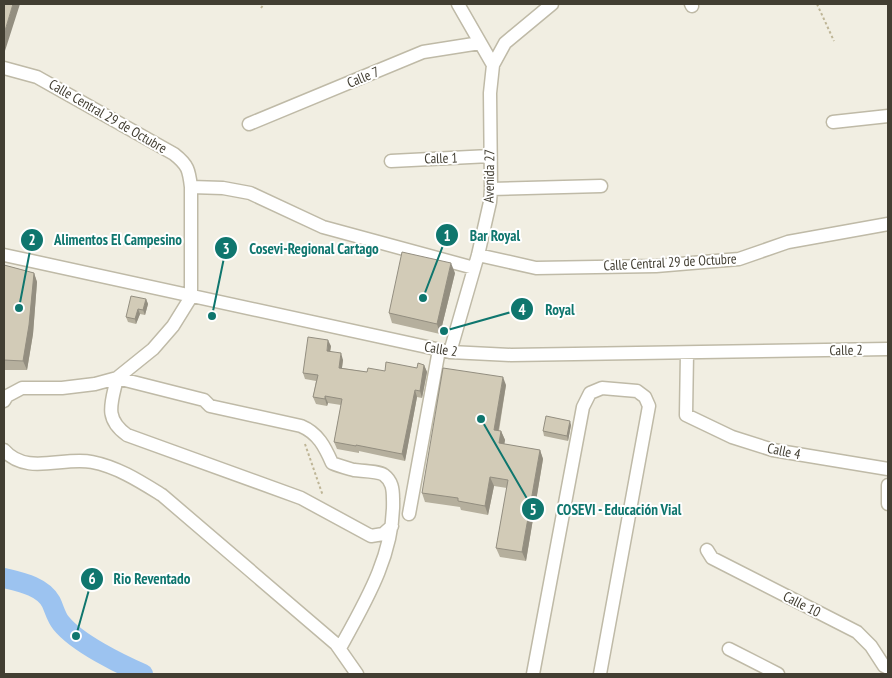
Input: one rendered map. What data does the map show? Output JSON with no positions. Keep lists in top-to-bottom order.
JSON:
{
  "streets": {
    "street": [
      "Calle 7",
      "Calle Central 29 de Octubre",
      "Calle 1",
      "Avenida 27",
      "Calle 2",
      "Calle 4",
      "Calle 10"
    ]
  },
  "crossings": [
    ["Calle Central 29 de Octubre", "Avenida 27"],
    ["Calle Central 29 de Octubre", "Calle 2"],
    ["Calle 1", "Avenida 27"],
    ["Avenida 27", "Calle 2"],
    ["Calle 2", "Calle 4"]
  ],
  "places": [
    "Bar Royal",
    "Alimentos El Campesino",
    "Cosevi-Regional Cartago",
    "Royal",
    "COSEVI - Educación Vial",
    "Rio Reventado"
  ]
}
